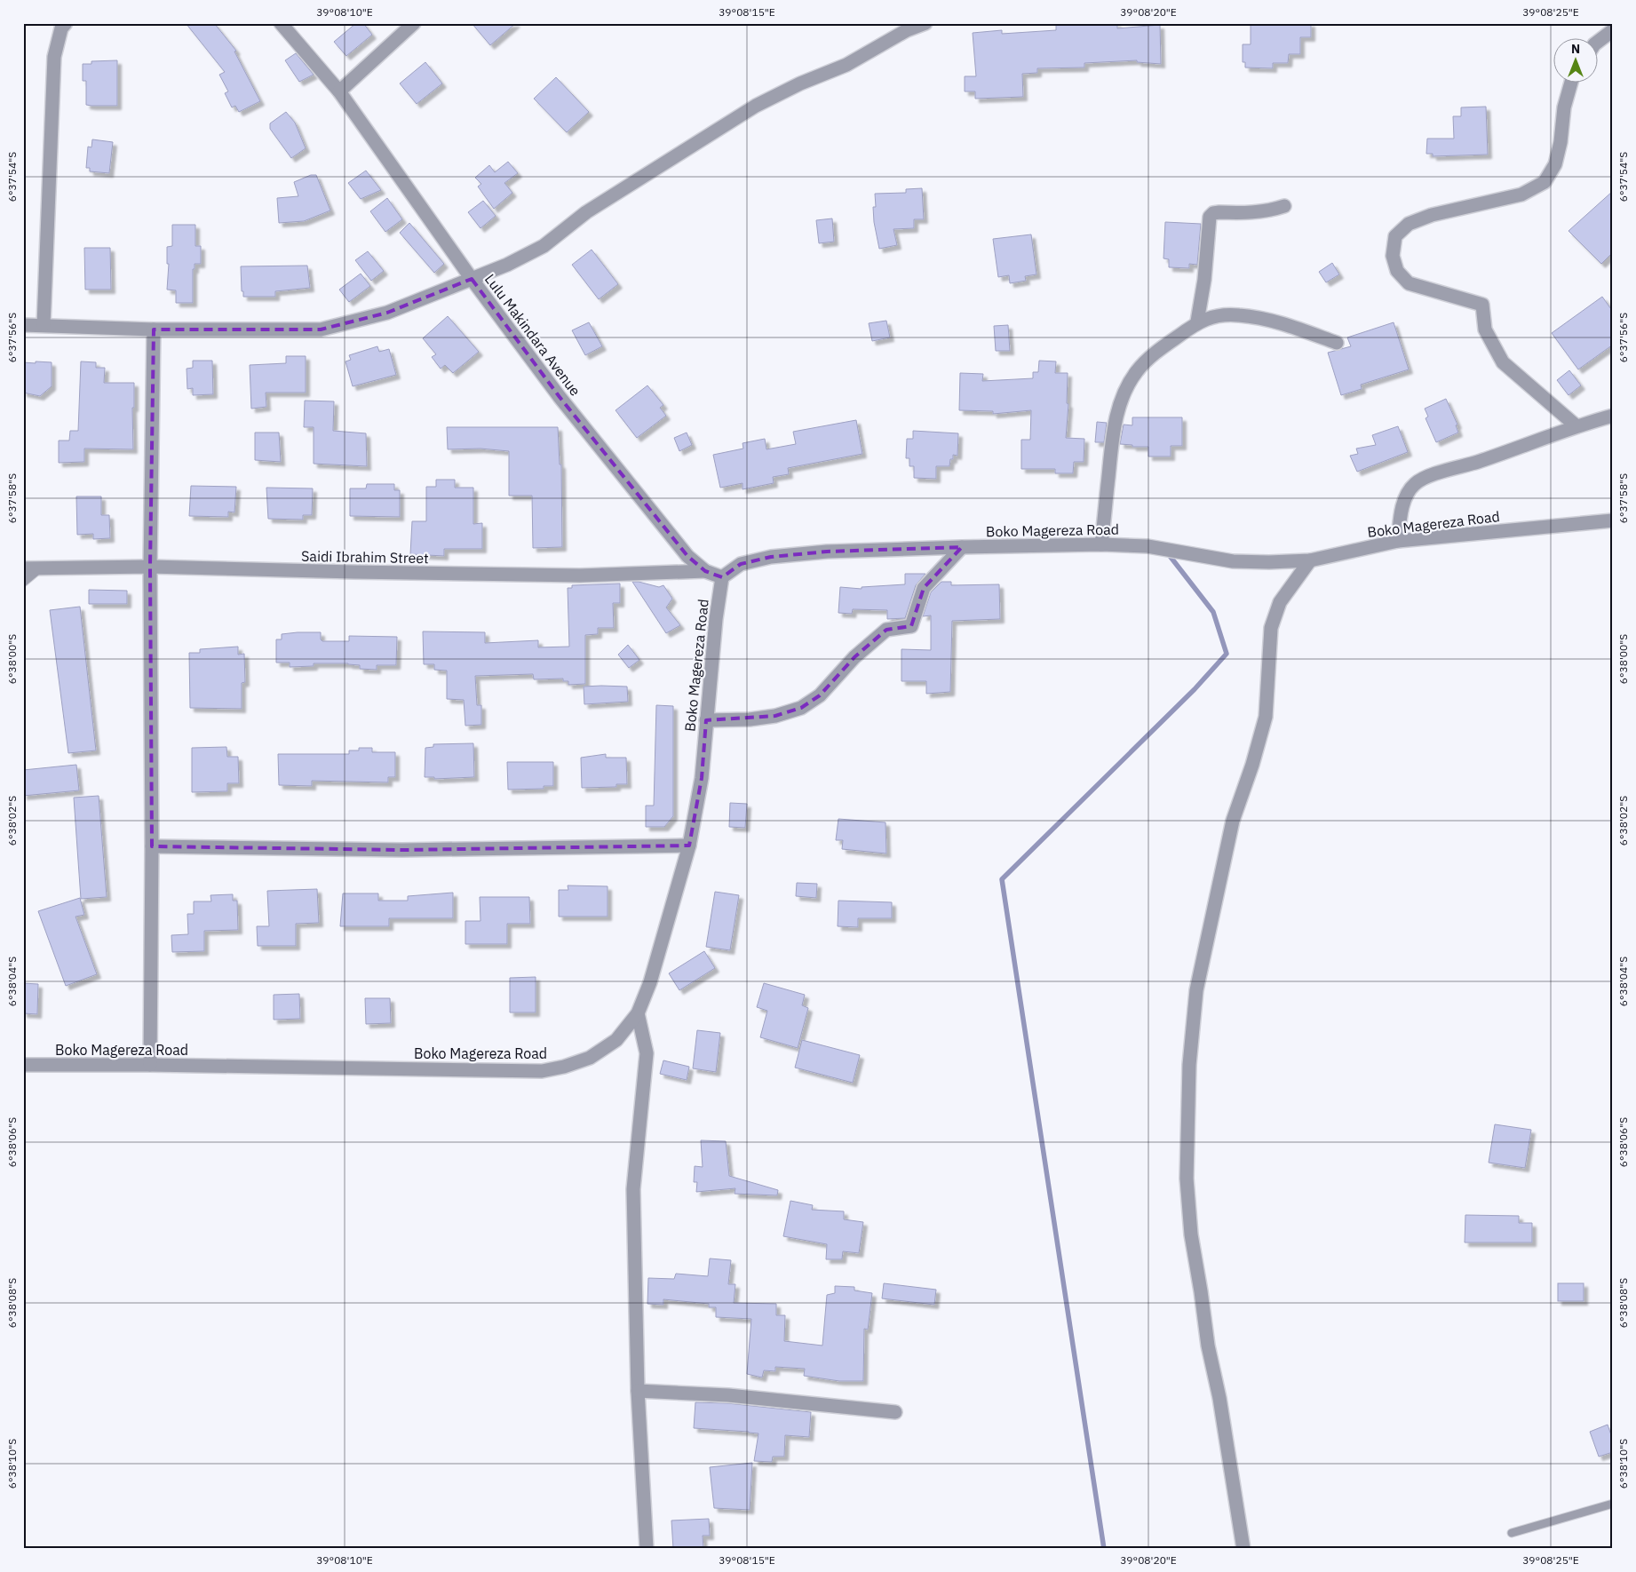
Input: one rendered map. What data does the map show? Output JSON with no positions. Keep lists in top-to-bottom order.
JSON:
{
  "streets": {
    "street": ["Lulu Makindara Avenue", "Boko Magereza Road", "Saidi Ibrahim Street"]
  },
  "crossings": [
    ["Lulu Makindara Avenue", "Boko Magereza Road"],
    ["Lulu Makindara Avenue", "Saidi Ibrahim Street"]
  ],
  "north": "top",
  "coordinates": [
    "39°08'10\"E",
    "39°08'15\"E",
    "39°08'20\"E",
    "39°08'25\"E",
    "6°37'54\"S",
    "6°37'56\"S",
    "6°37'58\"S",
    "6°38'00\"S",
    "6°38'02\"S",
    "6°38'04\"S",
    "6°38'06\"S",
    "6°38'08\"S",
    "6°38'10\"S"
  ]
}
